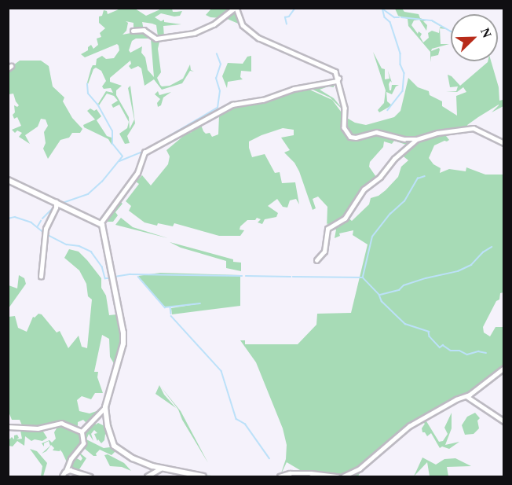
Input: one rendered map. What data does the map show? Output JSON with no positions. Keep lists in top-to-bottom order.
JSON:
{
  "north": "top right"
}
